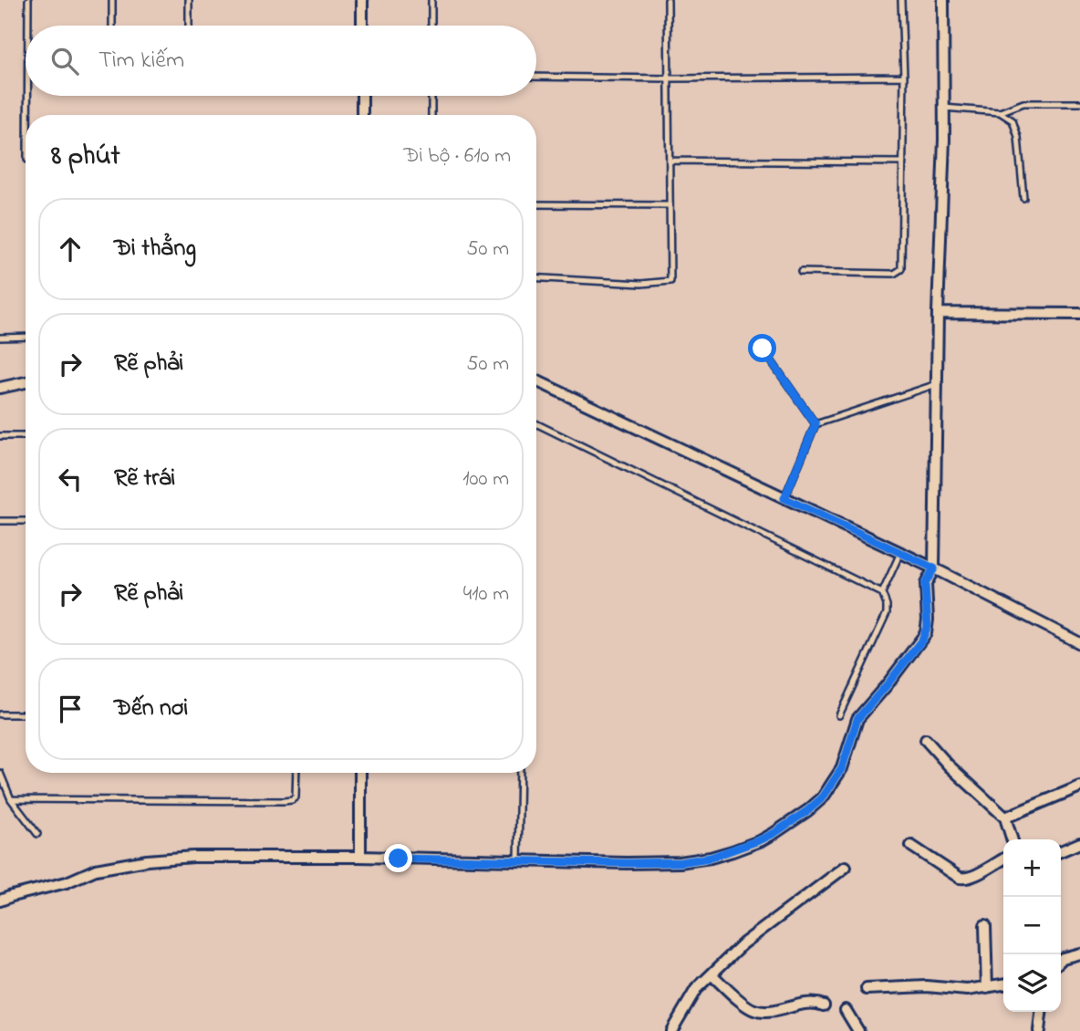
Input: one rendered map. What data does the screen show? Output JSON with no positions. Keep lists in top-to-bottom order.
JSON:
{
  "page": {
    "search": "Tìm kiếm",
    "heading": ["8 phút", "Đi bộ · 610 m"],
    "list": [
      ["Đi thẳng", "50 m"],
      ["Rẽ phải", "50 m"],
      ["Rẽ trái", "100 m"],
      ["Rẽ phải", "410 m"],
      "Đến nơi"
    ],
    "map_buttons": ["+", "−"]
  }
}
